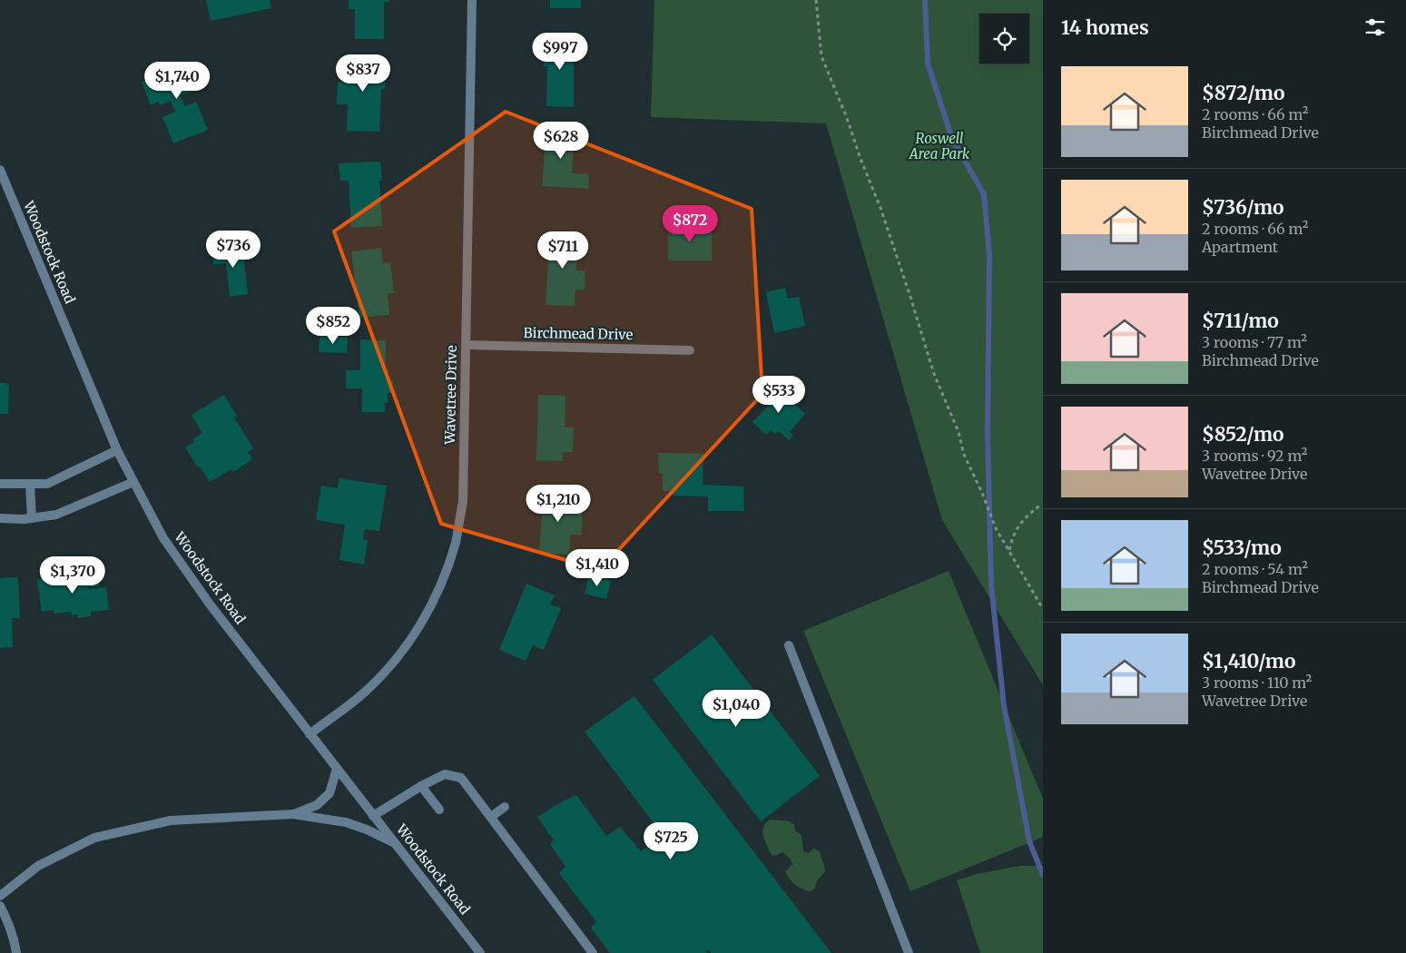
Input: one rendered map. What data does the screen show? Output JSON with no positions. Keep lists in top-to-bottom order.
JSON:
{
  "streets": {
    "street": ["Woodstock Road", "Birchmead Drive", "Wavetree Drive"]
  },
  "crossings": [
    ["Woodstock Road", "Wavetree Drive"],
    ["Birchmead Drive", "Wavetree Drive"]
  ],
  "parks": ["Roswell Area Park"],
  "page": {
    "heading": "14 homes",
    "price": [
      "$997",
      "$837",
      "$1,740",
      "$628",
      "$872",
      "$736",
      "$711",
      "$852",
      "$533",
      "$1,210",
      "$1,410",
      "$1,370",
      "$1,040",
      "$725"
    ],
    "list": [
      {
        "name": "$872/mo",
        "note": "2 rooms · 66 m² · Birchmead Drive"
      },
      {
        "name": "$736/mo",
        "note": "2 rooms · 66 m² · Apartment"
      },
      {
        "name": "$711/mo",
        "note": "3 rooms · 77 m² · Birchmead Drive"
      },
      {
        "name": "$852/mo",
        "note": "3 rooms · 92 m² · Wavetree Drive"
      },
      {
        "name": "$533/mo",
        "note": "2 rooms · 54 m² · Birchmead Drive"
      },
      {
        "name": "$1,410/mo",
        "note": "3 rooms · 110 m² · Wavetree Drive"
      }
    ]
  }
}
